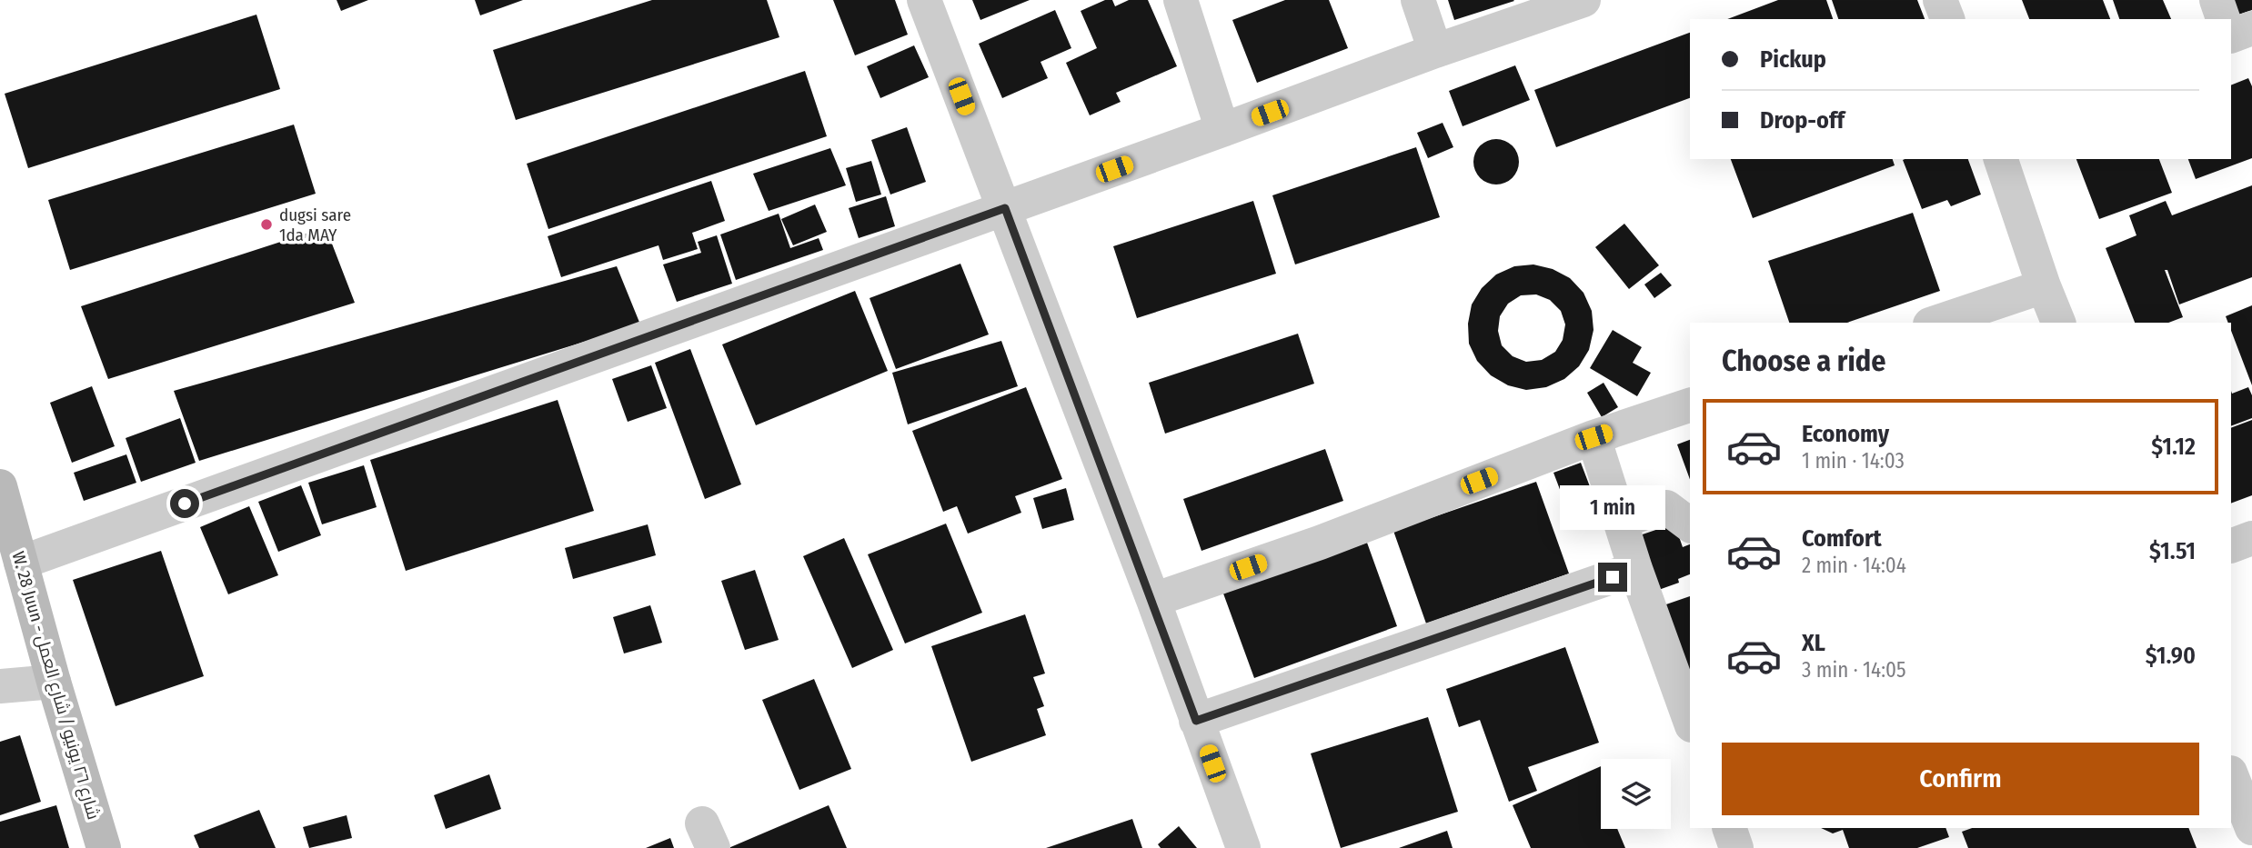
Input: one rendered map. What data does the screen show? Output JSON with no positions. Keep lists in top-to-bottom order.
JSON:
{
  "streets": {
    "street": ["W. 28 Juun - شارع ٢٦ يونيو / شارع العمل"]
  },
  "places": ["dugsi sare 1da MAY"],
  "page": {
    "banner": ["Pickup", "Drop-off"],
    "heading": "Choose a ride",
    "list": [
      {
        "name": "Economy",
        "note": "1 min · 14:03",
        "value": "$1.12"
      },
      {
        "name": "Comfort",
        "note": "2 min · 14:04",
        "value": "$1.51"
      },
      {
        "name": "XL",
        "note": "3 min · 14:05",
        "value": "$1.90"
      }
    ],
    "bubble": "1 min",
    "buttons": "Confirm"
  }
}
